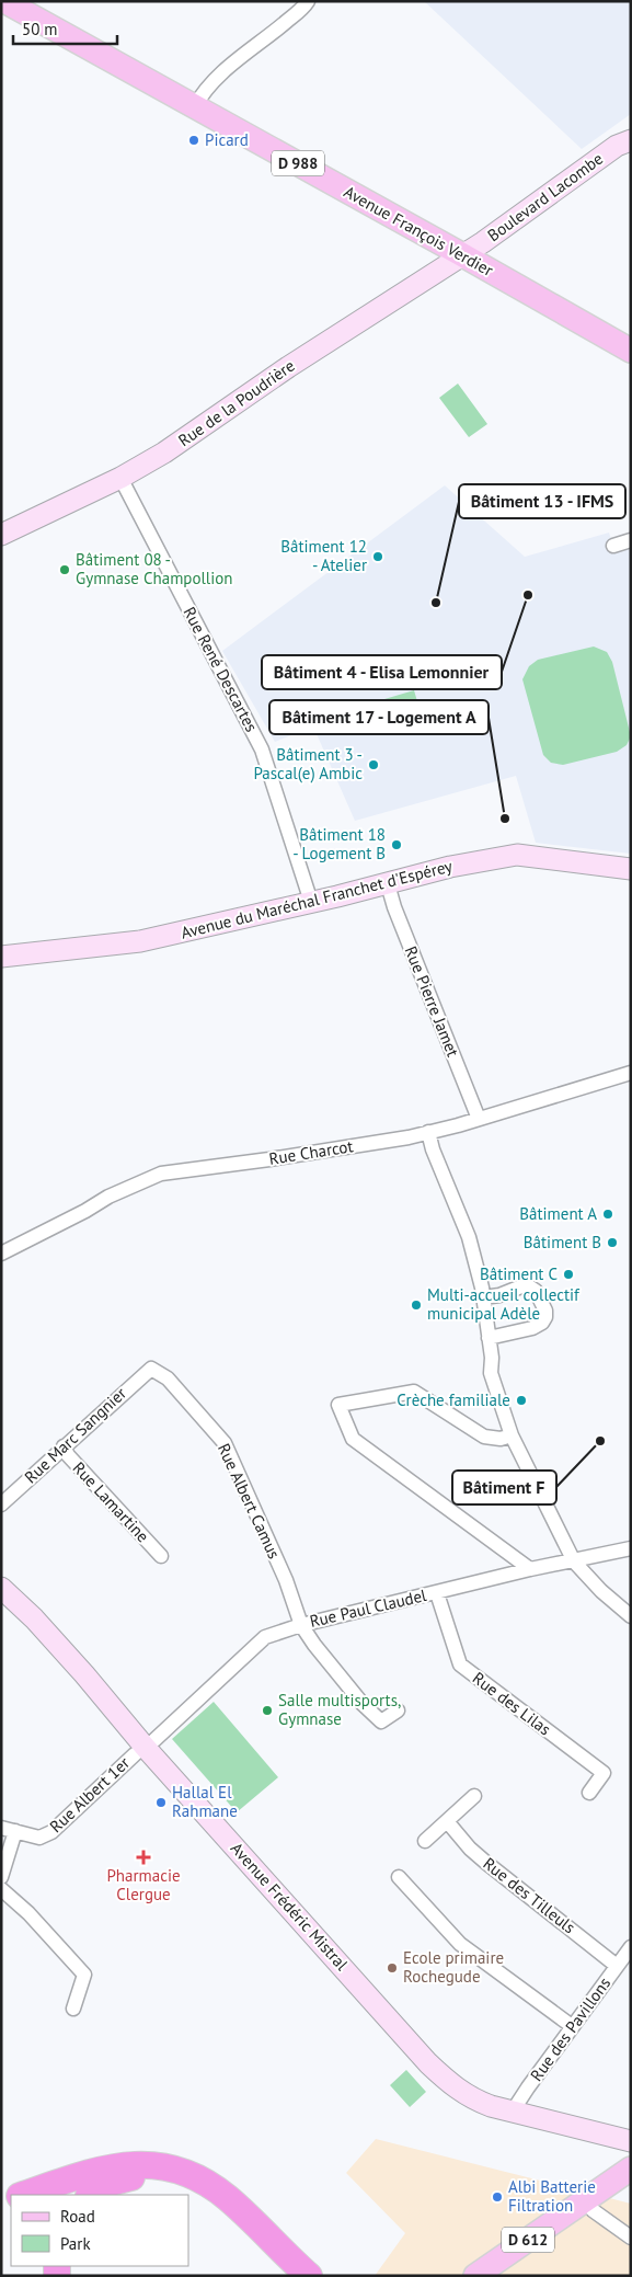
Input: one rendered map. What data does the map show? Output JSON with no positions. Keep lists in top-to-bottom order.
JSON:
{
  "streets": {
    "main road": ["D 988", "Avenue François Verdier", "D 612"],
    "street": [
      "Boulevard Lacombe",
      "Rue de la Poudrière",
      "Rue René Descartes",
      "Avenue du Maréchal Franchet d'Espérey",
      "Rue Pierre Jamet",
      "Rue Charcot",
      "Rue Marc Sangnier",
      "Rue Albert Camus",
      "Rue Lamartine",
      "Rue Paul Claudel",
      "Rue des Lilas",
      "Rue Albert 1er",
      "Rue des Tilleuls",
      "Avenue Frédéric Mistral",
      "Rue des Pavillons"
    ]
  },
  "crossings": [
    ["Boulevard Lacombe", "Avenue François Verdier"],
    ["Boulevard Lacombe", "Rue de la Poudrière"],
    ["Avenue François Verdier", "Rue de la Poudrière"],
    ["Rue de la Poudrière", "Rue René Descartes"],
    ["Rue René Descartes", "Avenue du Maréchal Franchet d'Espérey"],
    ["Avenue du Maréchal Franchet d'Espérey", "Rue Pierre Jamet"],
    ["Rue Pierre Jamet", "Rue Charcot"],
    ["Rue Marc Sangnier", "Rue Albert Camus"],
    ["Rue Marc Sangnier", "Rue Lamartine"],
    ["Rue Albert Camus", "Rue Paul Claudel"],
    ["Rue Paul Claudel", "Rue des Lilas"],
    ["Rue Paul Claudel", "Rue Albert 1er"],
    ["Rue Paul Claudel", "Avenue Frédéric Mistral"],
    ["Rue Albert 1er", "Avenue Frédéric Mistral"],
    ["Rue des Tilleuls", "Rue des Pavillons"],
    ["Avenue Frédéric Mistral", "Rue des Pavillons"]
  ],
  "places": {
    "other": [
      "Picard",
      "Bâtiment 12 - Atelier",
      "Bâtiment 08 - Gymnase Champollion",
      "Bâtiment 4 - Elisa Lemonnier",
      "Bâtiment 13 - IFMS",
      "Bâtiment 3 - Pascal(e) Ambic",
      "Bâtiment 17 - Logement A",
      "Bâtiment 18 - Logement B",
      "Bâtiment A",
      "Bâtiment B",
      "Bâtiment C",
      "Multi-accueil collectif municipal Adèle",
      "Crèche familiale",
      "Bâtiment F",
      "Salle multisports, Gymnase",
      "Hallal El Rahmane",
      "Ecole primaire Rochegude",
      "Albi Batterie Filtration"
    ],
    "health": ["Pharmacie Clergue"]
  },
  "legend": ["Road", "Park"],
  "scale_bar": "50 m"
}
